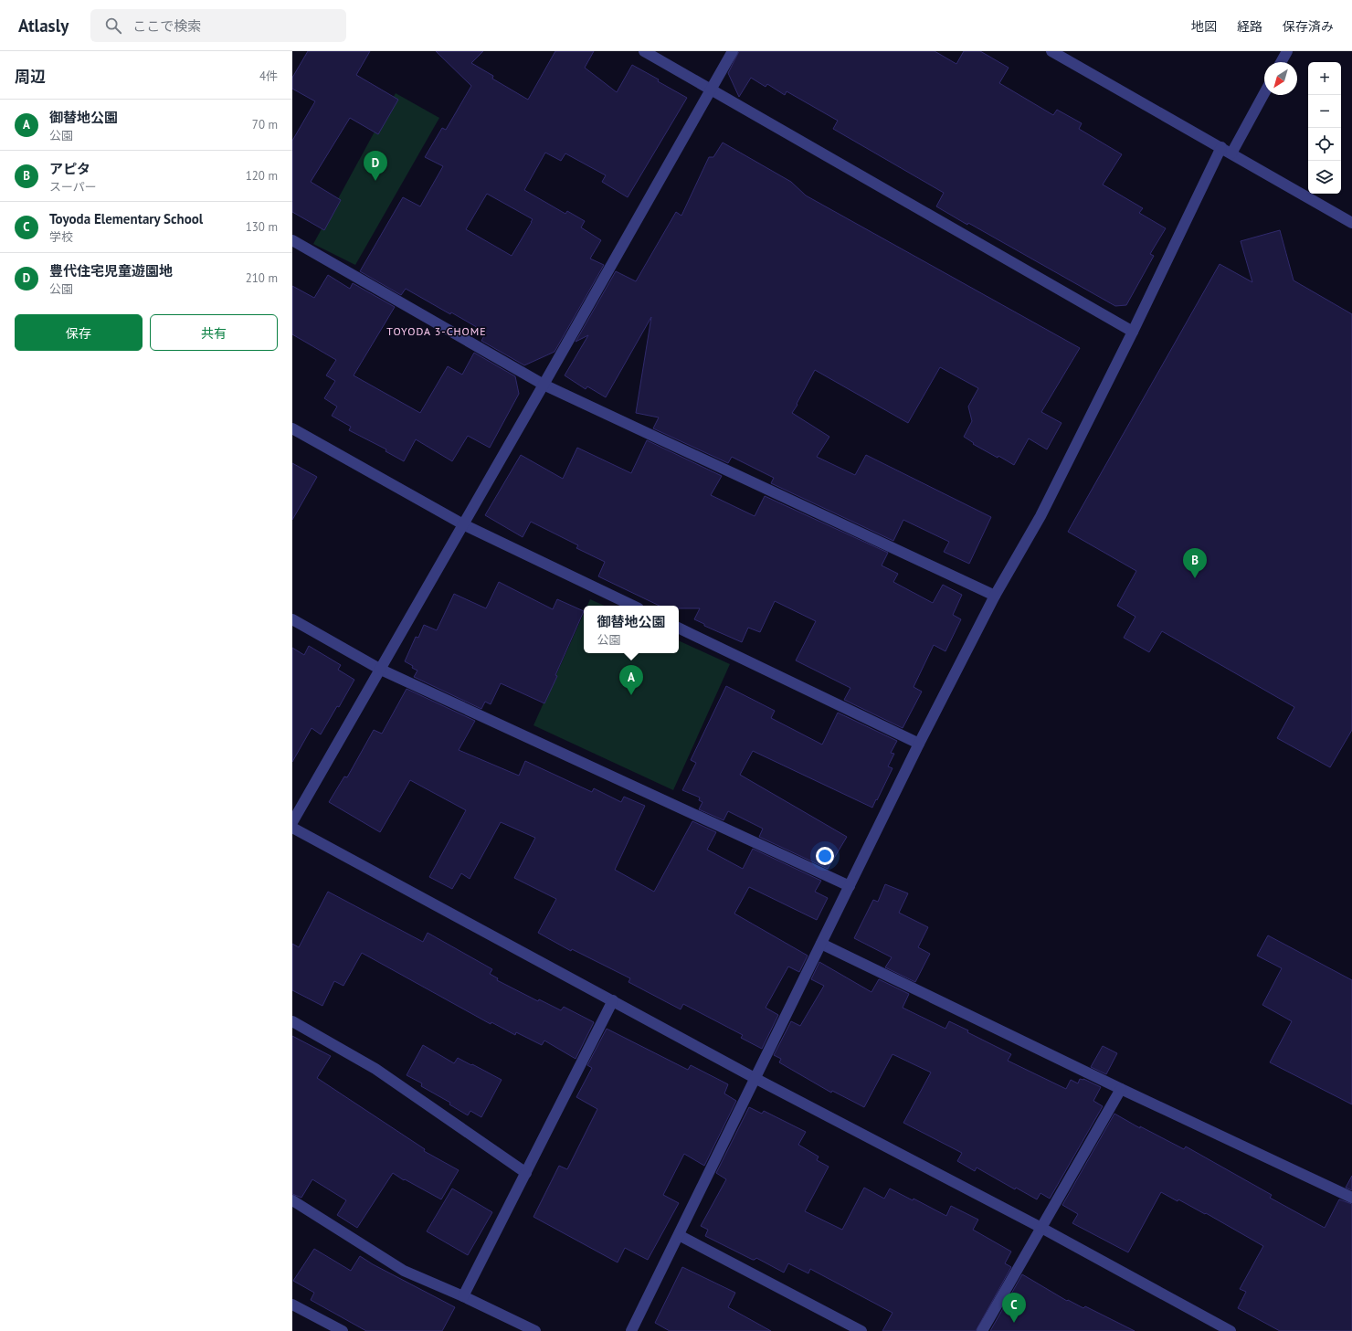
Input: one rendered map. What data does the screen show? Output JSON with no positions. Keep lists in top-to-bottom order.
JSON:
{
  "districts": ["TOYODA 3-CHOME"],
  "north": "bottom left",
  "page": {
    "header": "Atlasly",
    "search": "ここで検索",
    "nav": ["地図", "経路", "保存済み"],
    "heading": ["周辺", "4件"],
    "map_buttons": ["+", "−"],
    "list": [
      {
        "mark": "A",
        "name": "御替地公園",
        "note": "公園",
        "value": "70 m"
      },
      {
        "mark": "B",
        "name": "アピタ",
        "note": "スーパー",
        "value": "120 m"
      },
      {
        "mark": "C",
        "name": "Toyoda Elementary School",
        "note": "学校",
        "value": "130 m"
      },
      {
        "mark": "D",
        "name": "豊代住宅児童遊園地",
        "note": "公園",
        "value": "210 m"
      }
    ],
    "pins": [
      "D",
      "B",
      "A",
      "C"
    ],
    "buttons": ["保存", "共有"],
    "popup": ["御替地公園", "公園"]
  }
}
